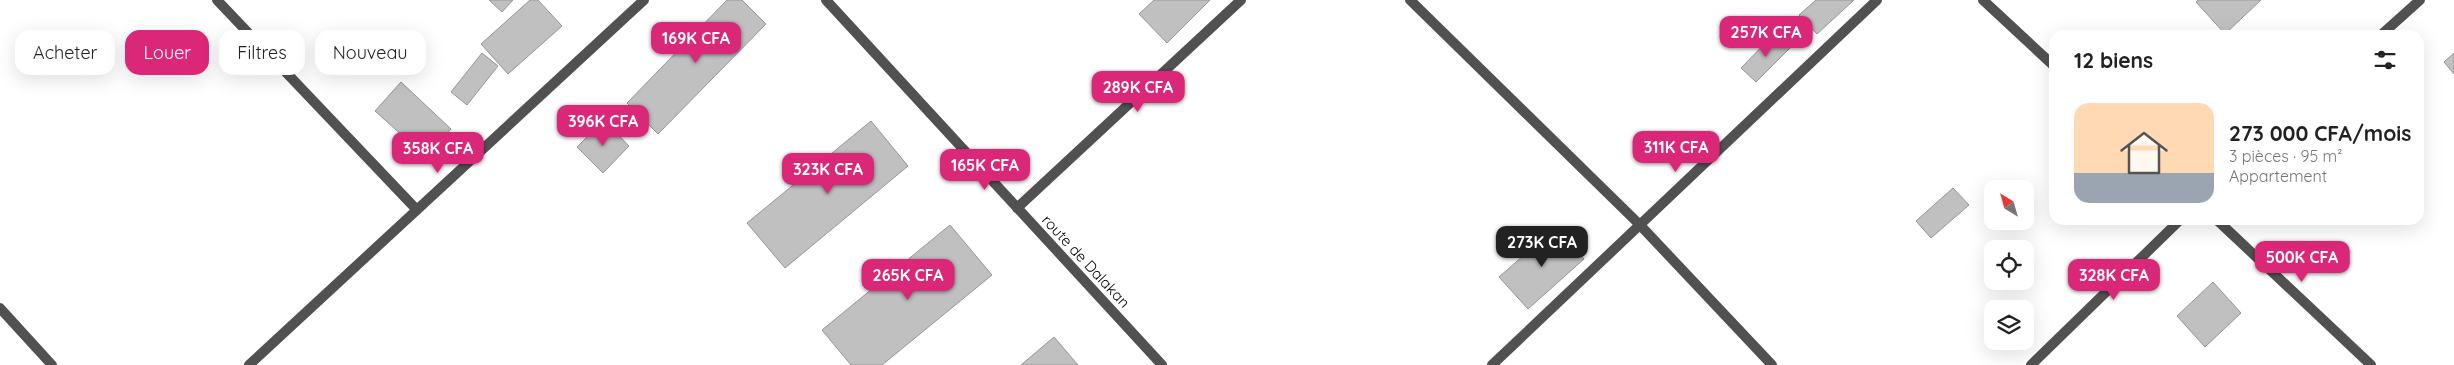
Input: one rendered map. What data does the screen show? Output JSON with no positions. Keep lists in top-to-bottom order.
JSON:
{
  "streets": {
    "street": ["route de Dalakan"]
  },
  "north": "top left",
  "page": {
    "price": [
      "257K CFA",
      "169K CFA",
      "289K CFA",
      "396K CFA",
      "311K CFA",
      "358K CFA",
      "165K CFA",
      "323K CFA",
      "273K CFA",
      "500K CFA",
      "265K CFA",
      "328K CFA"
    ],
    "chip": [
      "Acheter",
      "Louer",
      "Filtres",
      "Nouveau"
    ],
    "heading": "12 biens",
    "list": [
      {
        "name": "273 000 CFA/mois",
        "note": "3 pièces · 95 m² · Appartement"
      }
    ]
  }
}
